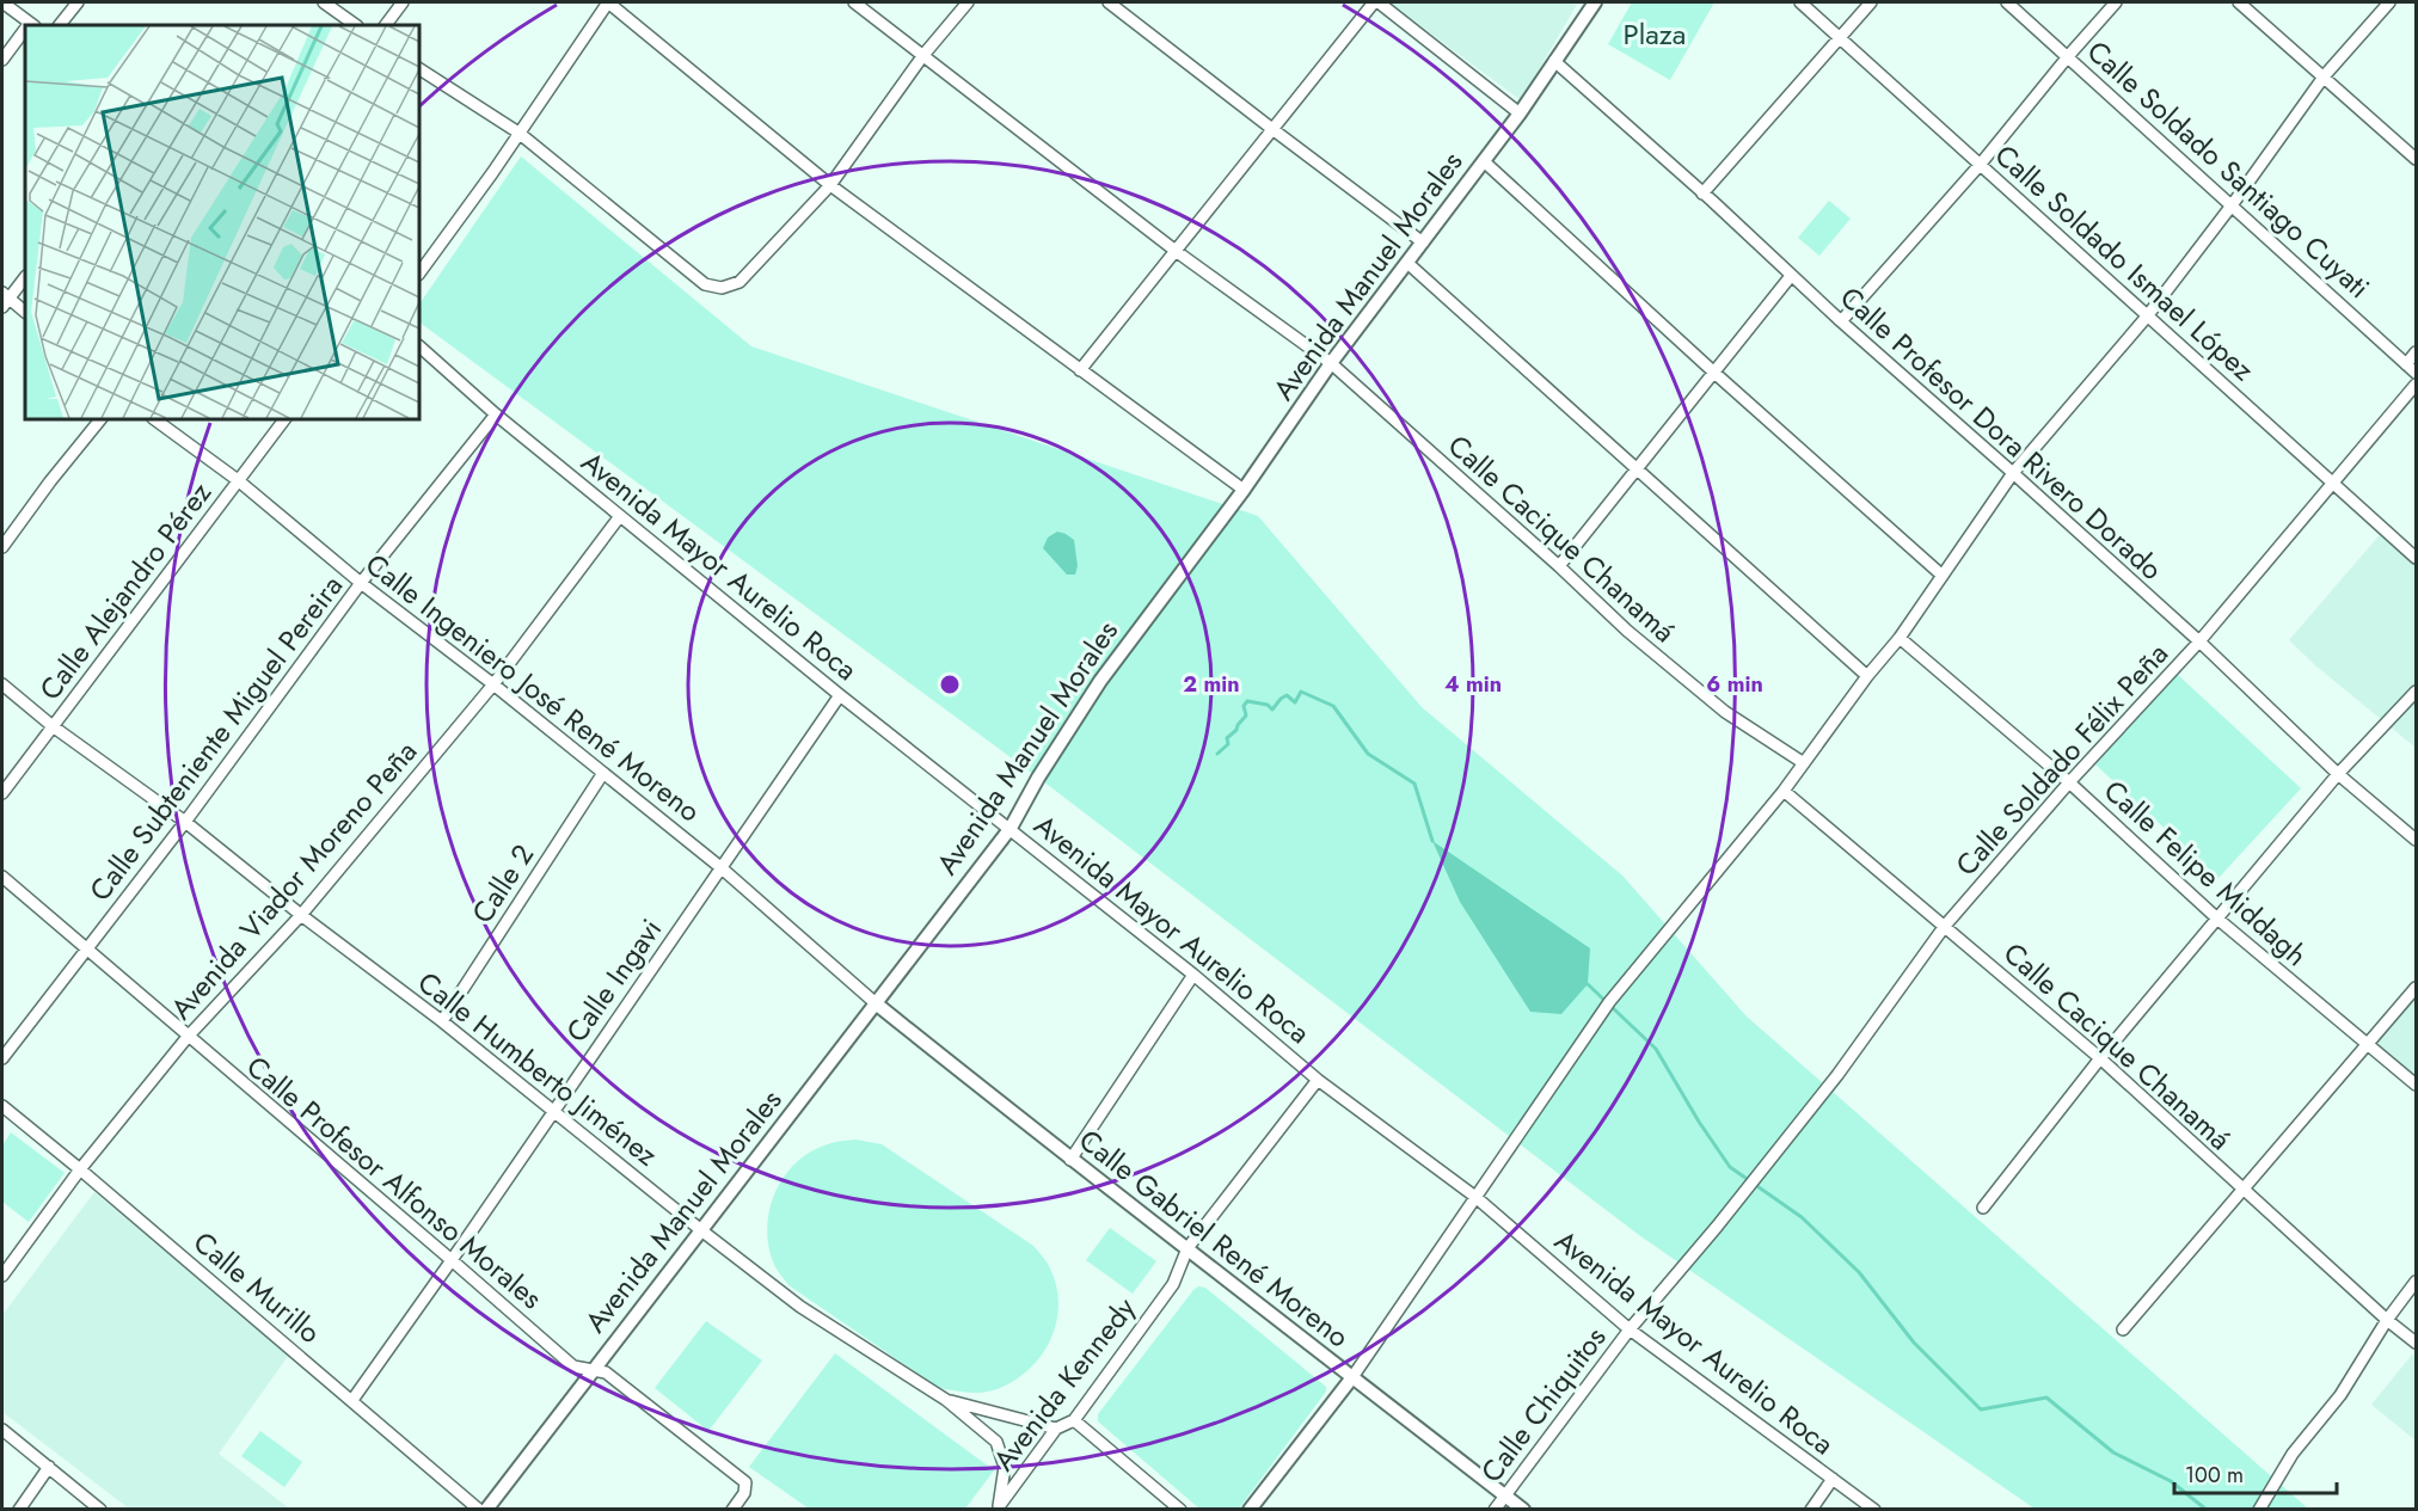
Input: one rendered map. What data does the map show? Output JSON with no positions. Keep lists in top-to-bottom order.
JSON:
{
  "streets": {
    "street": [
      "Calle Soldado Santiago Cuyati",
      "Calle Soldado Ismael López",
      "Avenida Manuel Morales",
      "Calle Profesor Dora Rivero Dorado",
      "Calle Cacique Chanamá",
      "Avenida Mayor Aurelio Roca",
      "Calle Alejandro Pérez",
      "Calle Ingeniero José René Moreno",
      "Calle Subteniente Miguel Pereira",
      "Calle Soldado Félix Peña",
      "Calle Felipe Middagh",
      "Avenida Viador Moreno Peña",
      "Calle 2",
      "Calle Ingavi",
      "Calle Humberto Jiménez",
      "Calle Profesor Alfonso Morales",
      "Calle Gabriel René Moreno",
      "Calle Murillo",
      "Avenida Kennedy",
      "Calle Chiquitos"
    ]
  },
  "crossings": [
    ["Calle Soldado Ismael López", "Calle Soldado Félix Peña"],
    ["Avenida Manuel Morales", "Calle Profesor Dora Rivero Dorado"],
    ["Avenida Manuel Morales", "Calle Cacique Chanamá"],
    ["Avenida Manuel Morales", "Avenida Mayor Aurelio Roca"],
    ["Avenida Manuel Morales", "Calle Ingeniero José René Moreno"],
    ["Avenida Manuel Morales", "Calle Humberto Jiménez"],
    ["Avenida Manuel Morales", "Calle Profesor Alfonso Morales"],
    ["Avenida Manuel Morales", "Calle Gabriel René Moreno"],
    ["Calle Profesor Dora Rivero Dorado", "Calle Soldado Félix Peña"],
    ["Calle Cacique Chanamá", "Calle Soldado Félix Peña"],
    ["Avenida Mayor Aurelio Roca", "Calle Subteniente Miguel Pereira"],
    ["Avenida Mayor Aurelio Roca", "Avenida Viador Moreno Peña"],
    ["Avenida Mayor Aurelio Roca", "Calle Ingavi"],
    ["Avenida Mayor Aurelio Roca", "Avenida Kennedy"],
    ["Avenida Mayor Aurelio Roca", "Calle Chiquitos"],
    ["Calle Alejandro Pérez", "Calle Ingeniero José René Moreno"],
    ["Calle Alejandro Pérez", "Calle Humberto Jiménez"],
    ["Calle Ingeniero José René Moreno", "Calle Subteniente Miguel Pereira"],
    ["Calle Ingeniero José René Moreno", "Avenida Viador Moreno Peña"],
    ["Calle Ingeniero José René Moreno", "Calle 2"],
    ["Calle Ingeniero José René Moreno", "Calle Ingavi"],
    ["Calle Ingeniero José René Moreno", "Calle Gabriel René Moreno"],
    ["Calle Subteniente Miguel Pereira", "Calle Humberto Jiménez"],
    ["Calle Subteniente Miguel Pereira", "Calle Profesor Alfonso Morales"],
    ["Calle Soldado Félix Peña", "Calle Felipe Middagh"],
    ["Calle Soldado Félix Peña", "Calle Chiquitos"],
    ["Avenida Viador Moreno Peña", "Calle Humberto Jiménez"],
    ["Avenida Viador Moreno Peña", "Calle Profesor Alfonso Morales"],
    ["Avenida Viador Moreno Peña", "Calle Murillo"],
    ["Calle 2", "Calle Humberto Jiménez"],
    ["Calle Ingavi", "Calle Humberto Jiménez"],
    ["Calle Ingavi", "Calle Profesor Alfonso Morales"],
    ["Calle Ingavi", "Calle Murillo"],
    ["Calle Humberto Jiménez", "Avenida Kennedy"],
    ["Calle Gabriel René Moreno", "Avenida Kennedy"],
    ["Calle Gabriel René Moreno", "Calle Chiquitos"]
  ],
  "parks": ["Plaza"],
  "scale_bar": "100 m",
  "rings": ["2 min", "4 min", "6 min"]
}
